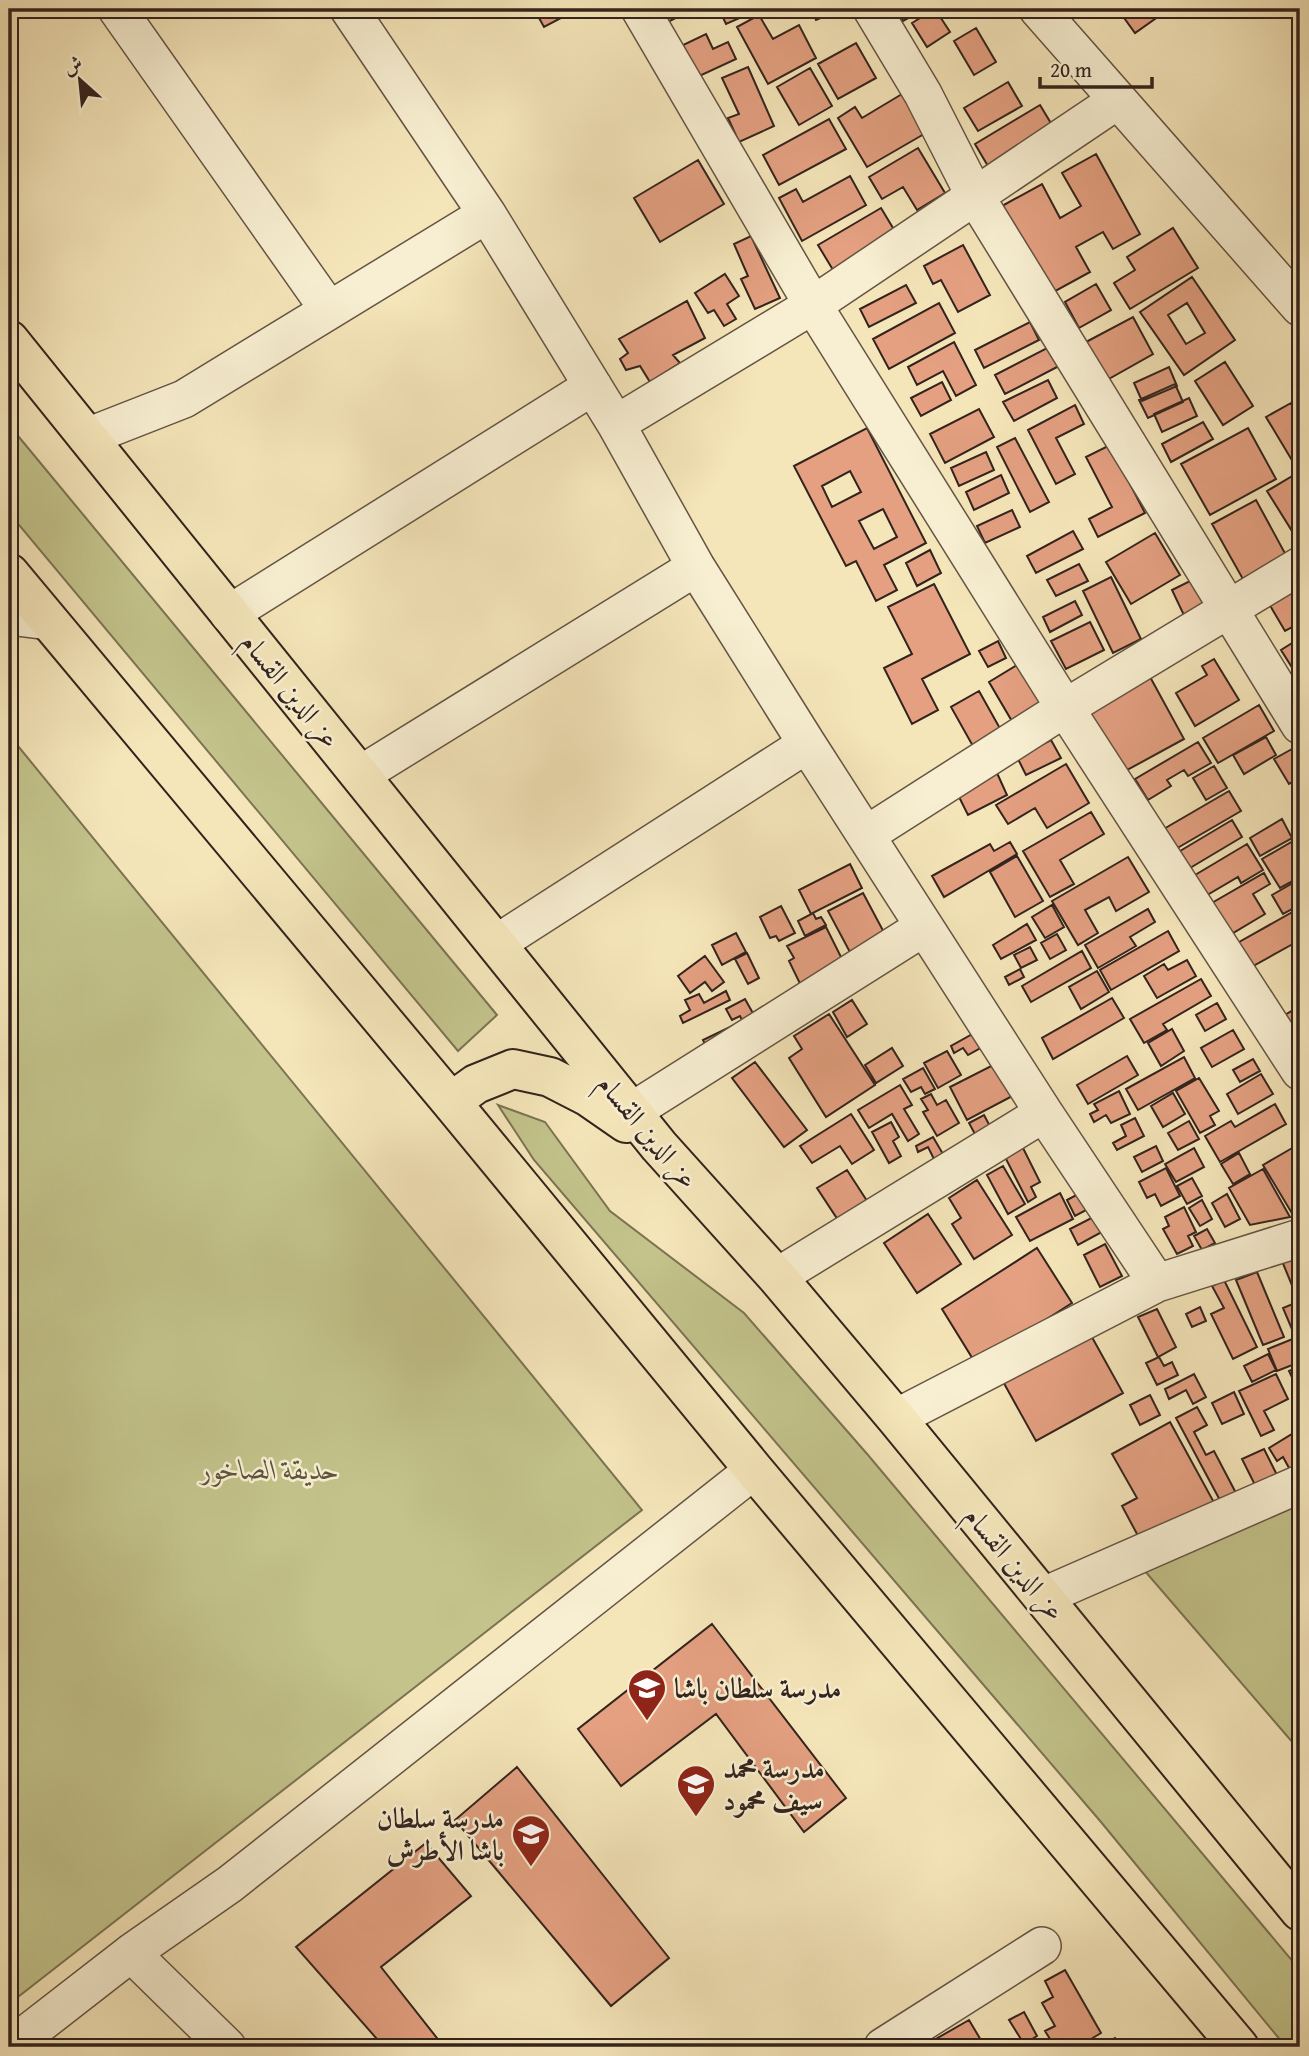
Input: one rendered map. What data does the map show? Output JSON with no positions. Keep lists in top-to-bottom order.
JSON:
{
  "streets": {
    "highway": ["عز الدين القسام"]
  },
  "parks": ["حديقة الصاخور"],
  "places": {
    "school or university": ["مدرسة سلطان باشا", "مدرسة محمد سيف محمود", "مدرسة سلطان باشا الأطرش"]
  },
  "scale_bar": "20 m",
  "north": "top left"
}
